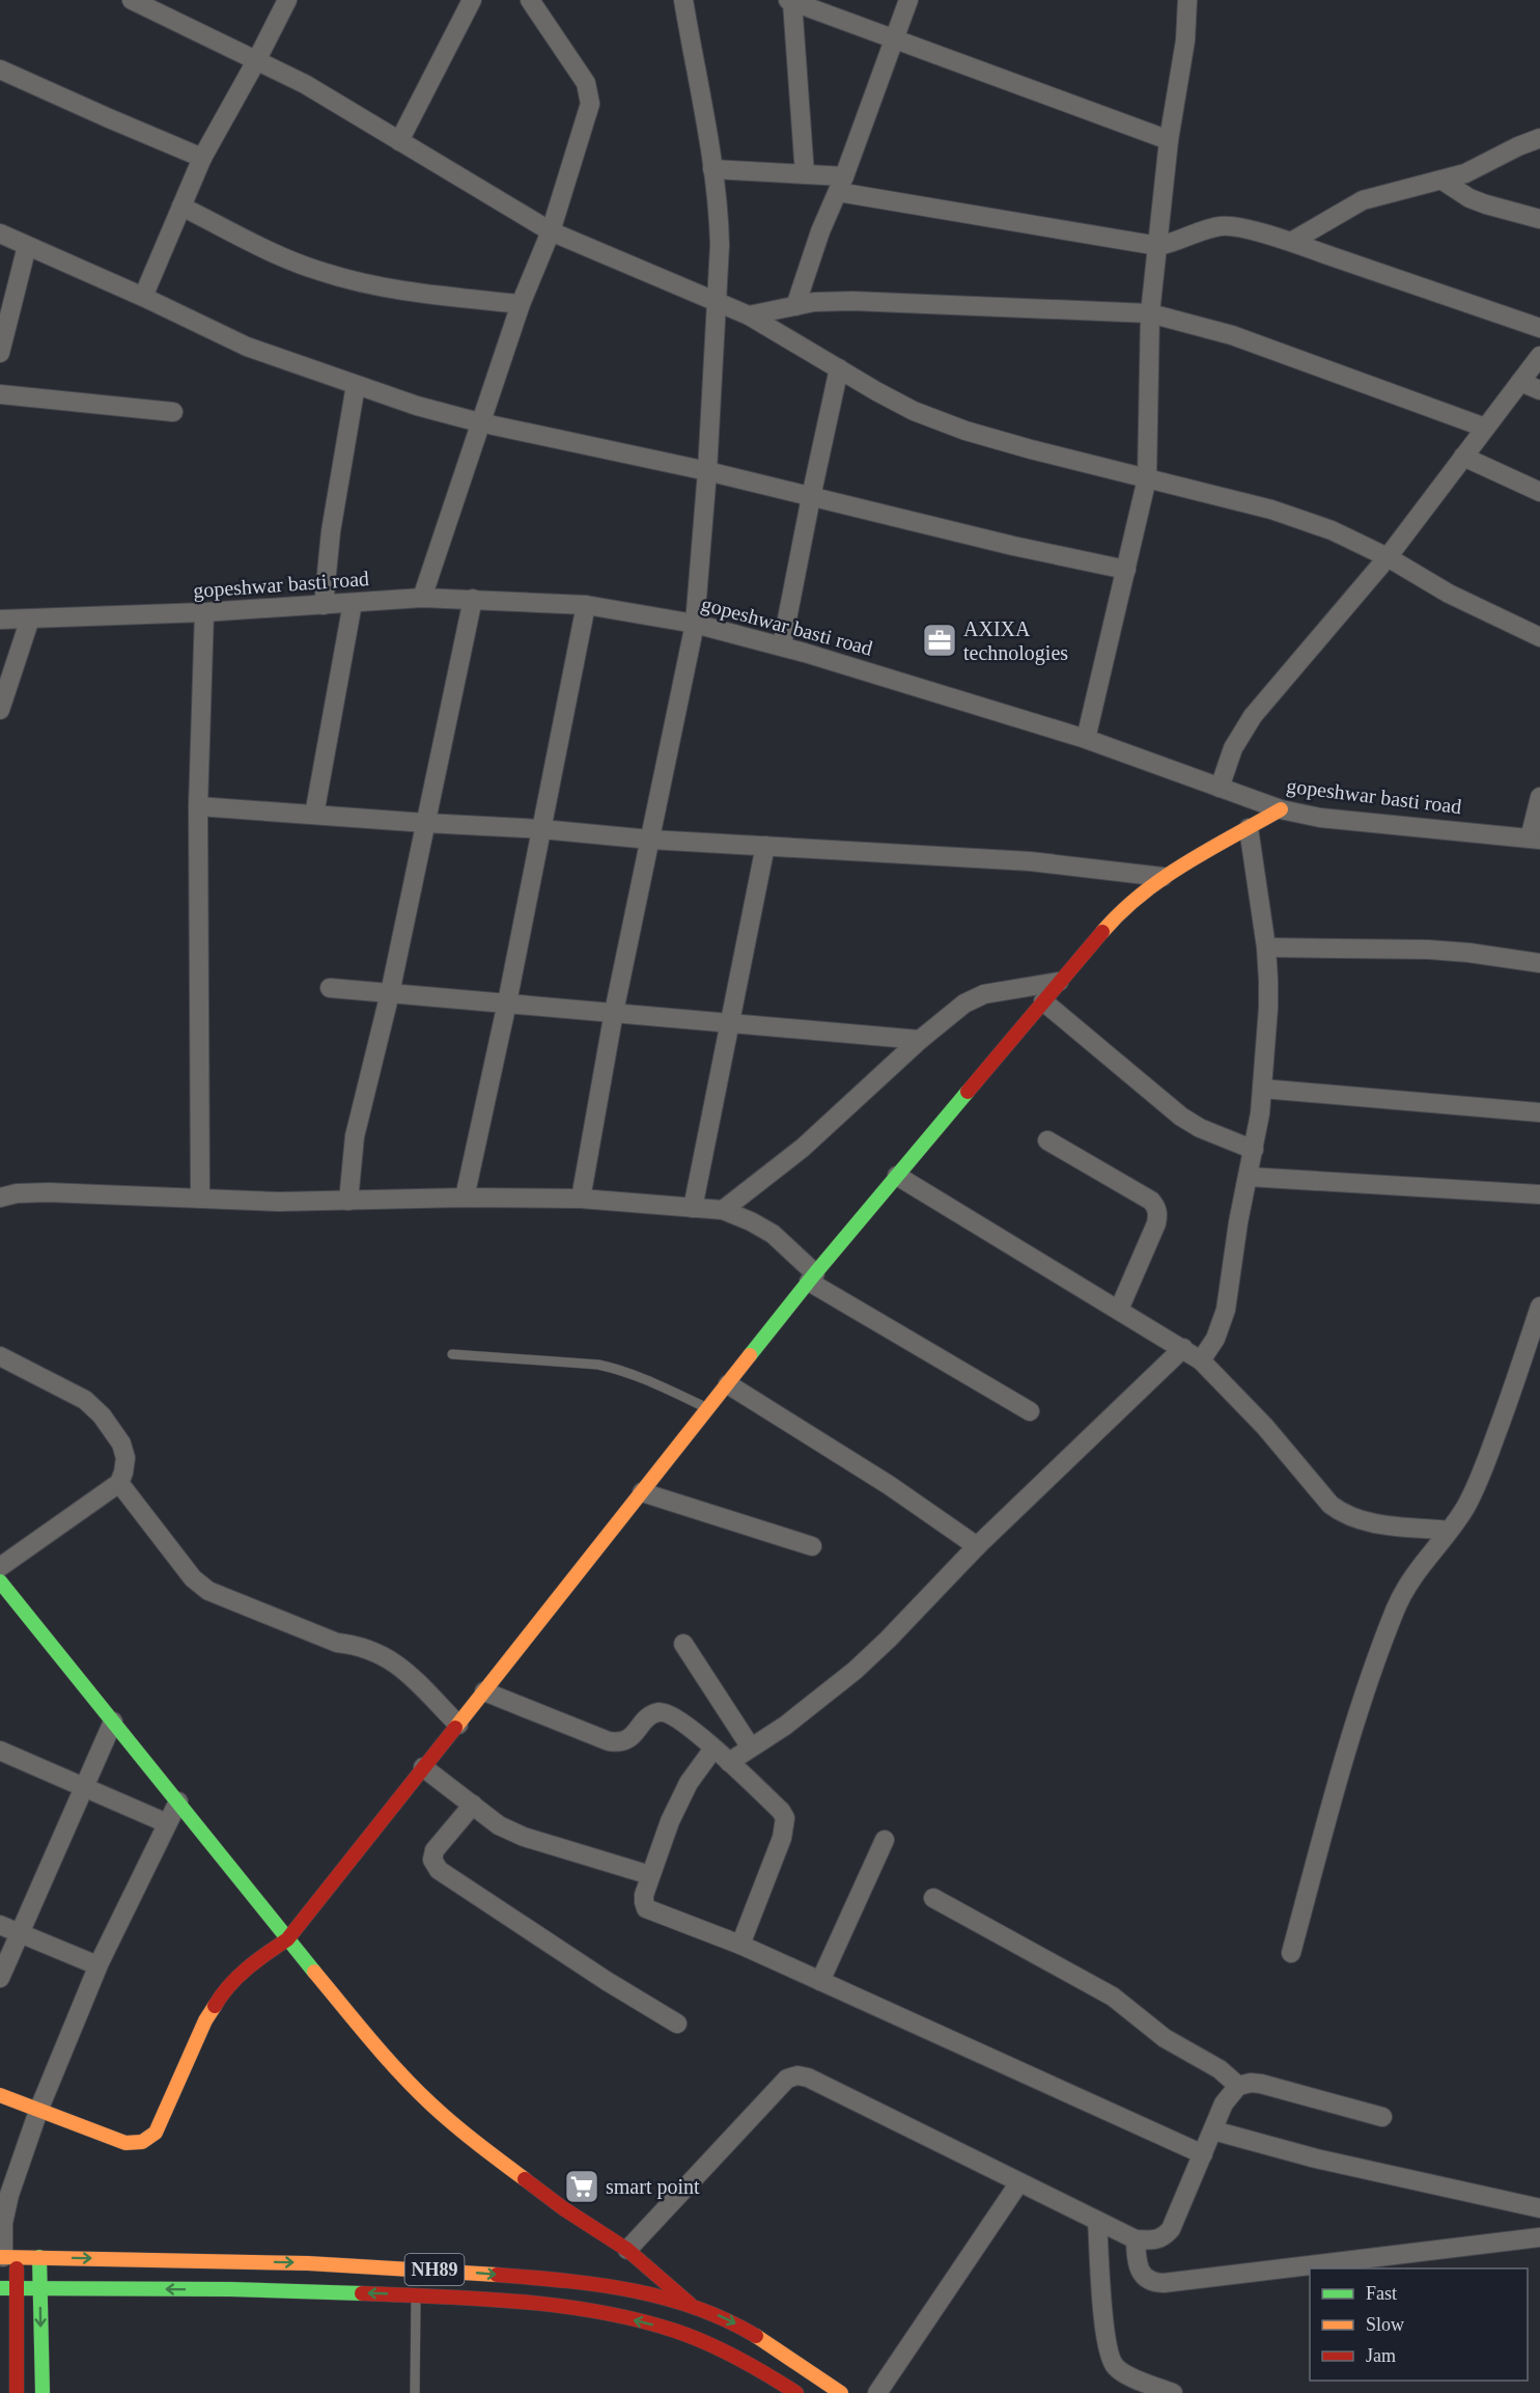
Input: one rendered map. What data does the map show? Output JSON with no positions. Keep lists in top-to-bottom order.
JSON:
{
  "streets": {
    "street": ["gopeshwar basti road", "NH89"]
  },
  "places": {
    "office": ["AXIXA technologies"],
    "supermarket": ["smart point"]
  },
  "legend": ["Fast", "Slow", "Jam"]
}
